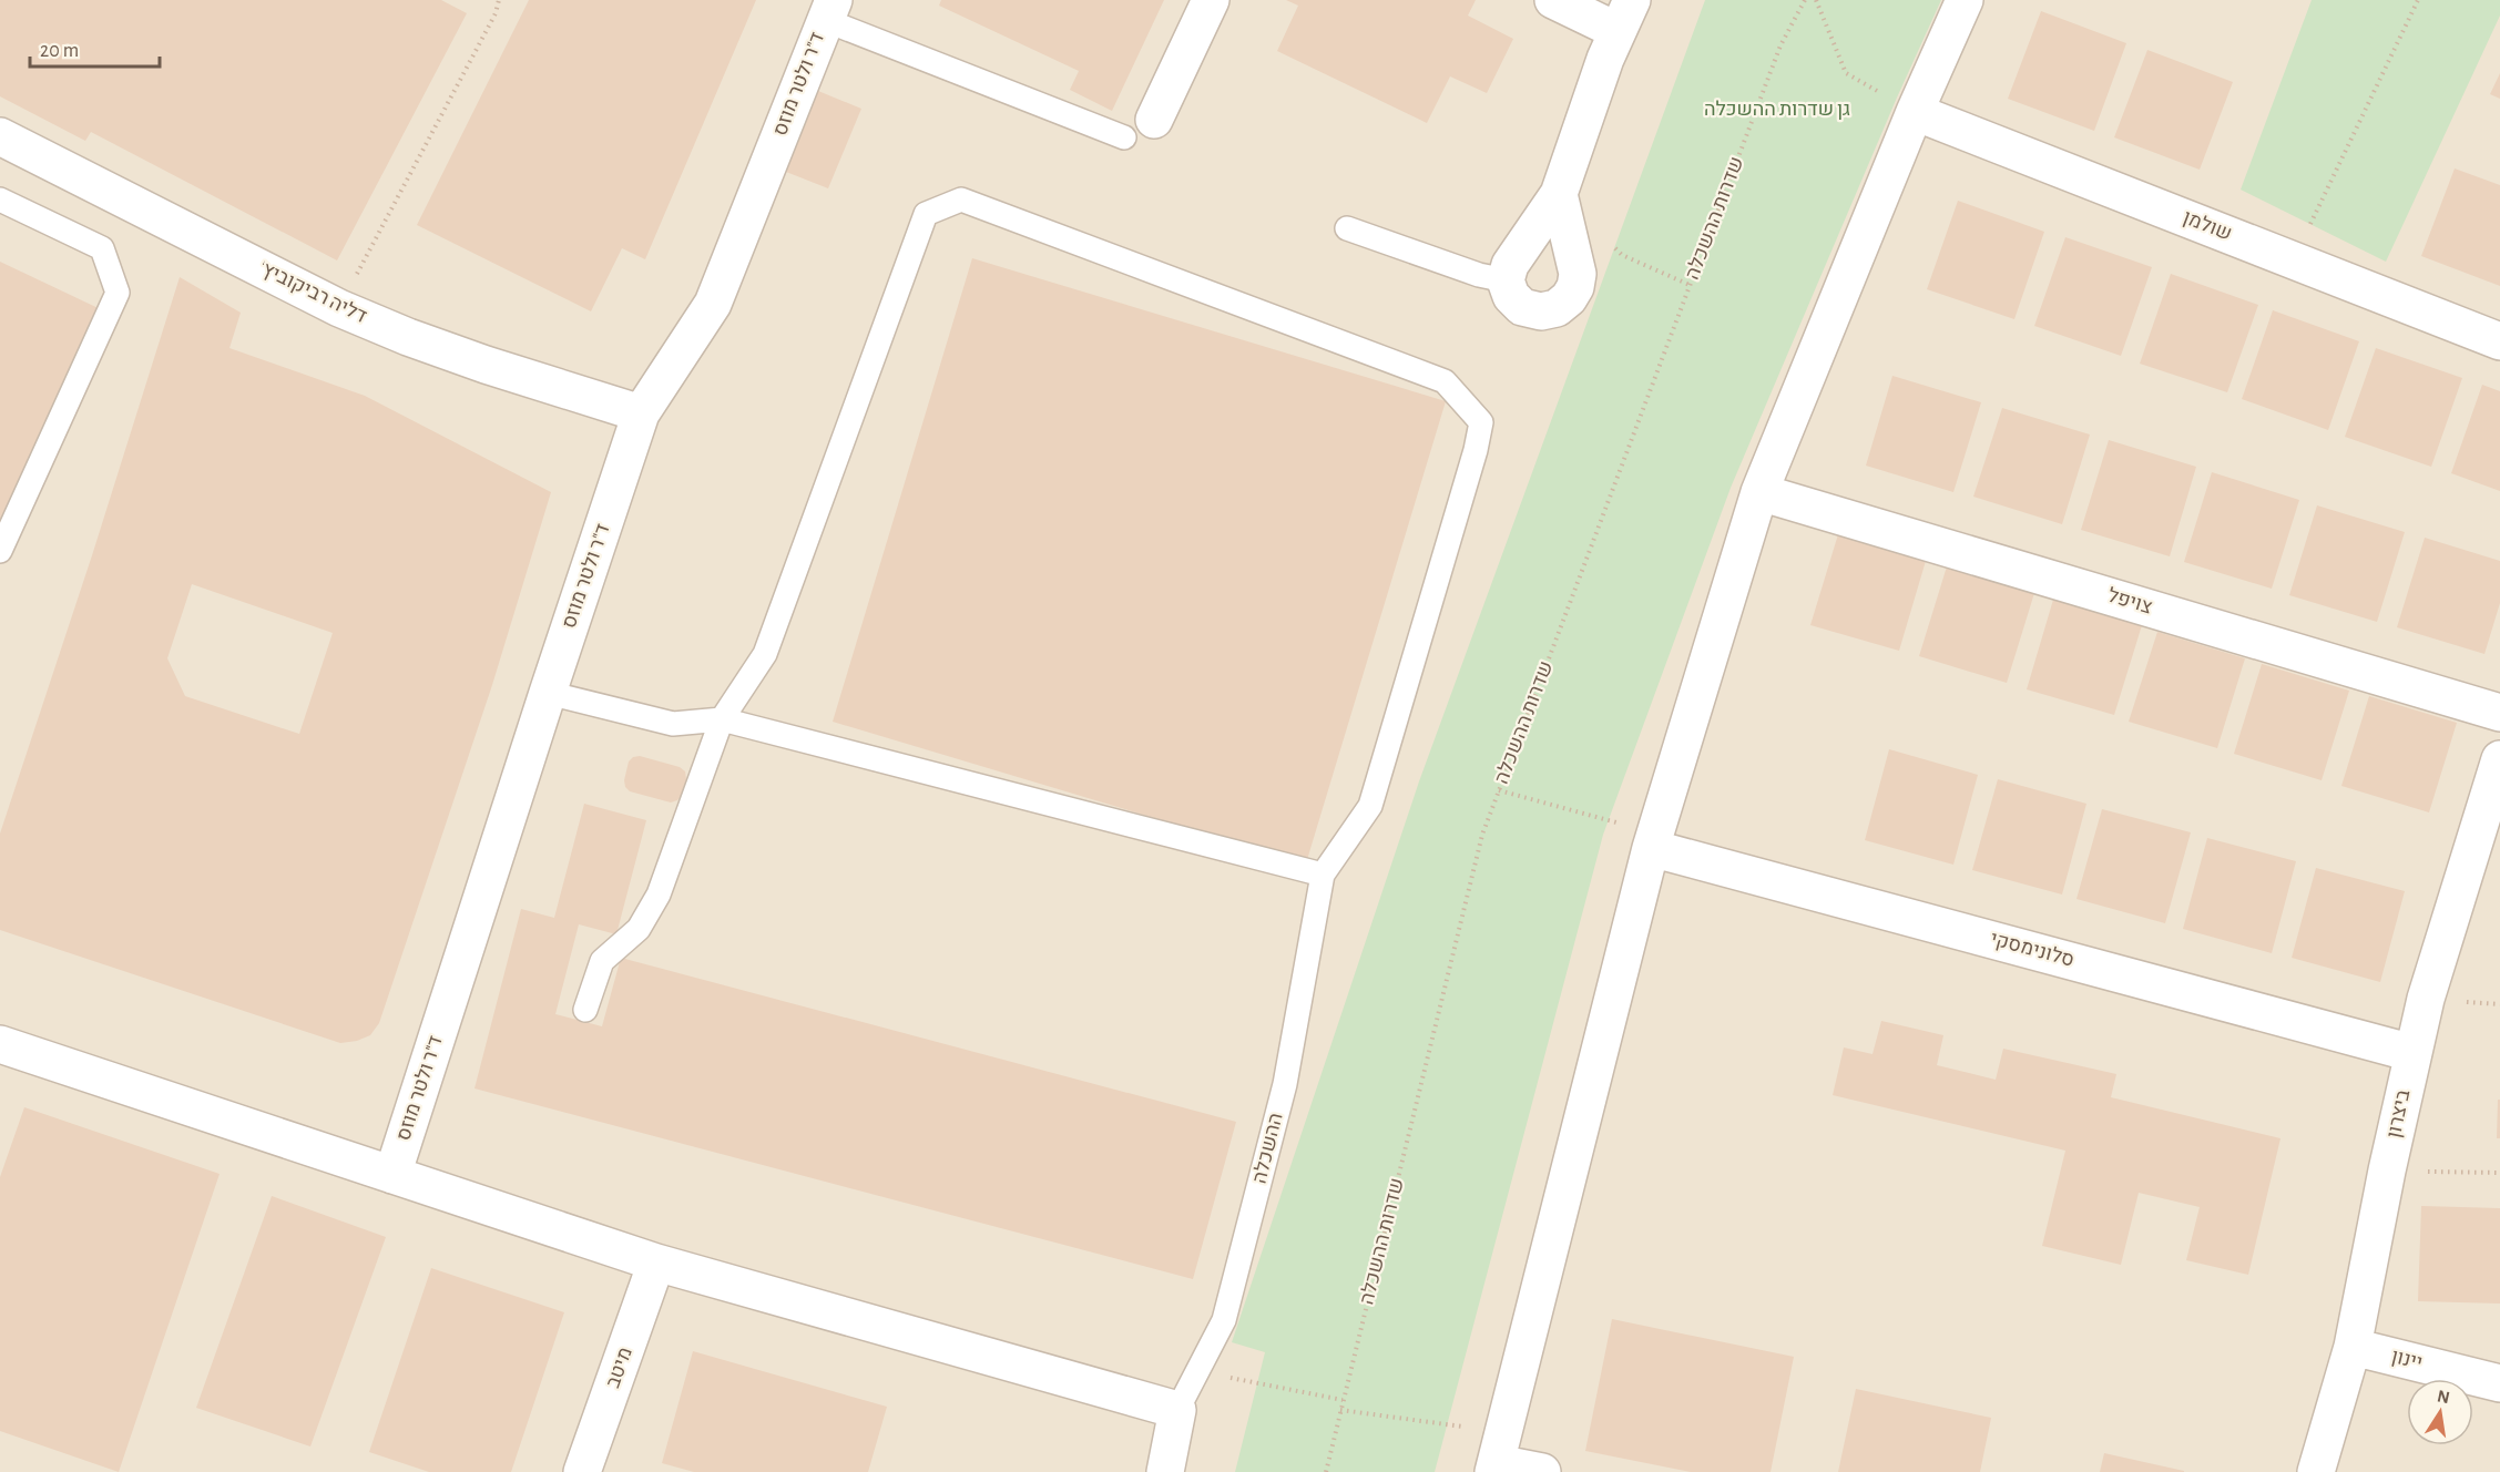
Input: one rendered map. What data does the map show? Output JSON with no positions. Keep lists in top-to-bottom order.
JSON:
{
  "streets": {
    "street": [
      "ד\"ר ולטר מוזס",
      "שולמן",
      "'דליה רביקוביץ",
      "צויפל",
      "סלונימסקי",
      "ביצרון",
      "יינון",
      "מיטב"
    ],
    "lane": ["ההשכלה"],
    "path": ["שדרות ההשכלה"]
  },
  "crossings": [
    ["ד\"ר ולטר מוזס", "'דליה רביקוביץ"],
    ["סלונימסקי", "ביצרון"],
    ["ביצרון", "יינון"]
  ],
  "parks": ["גן שדרות ההשכלה"],
  "scale_bar": "20 m",
  "north": "top"
}
